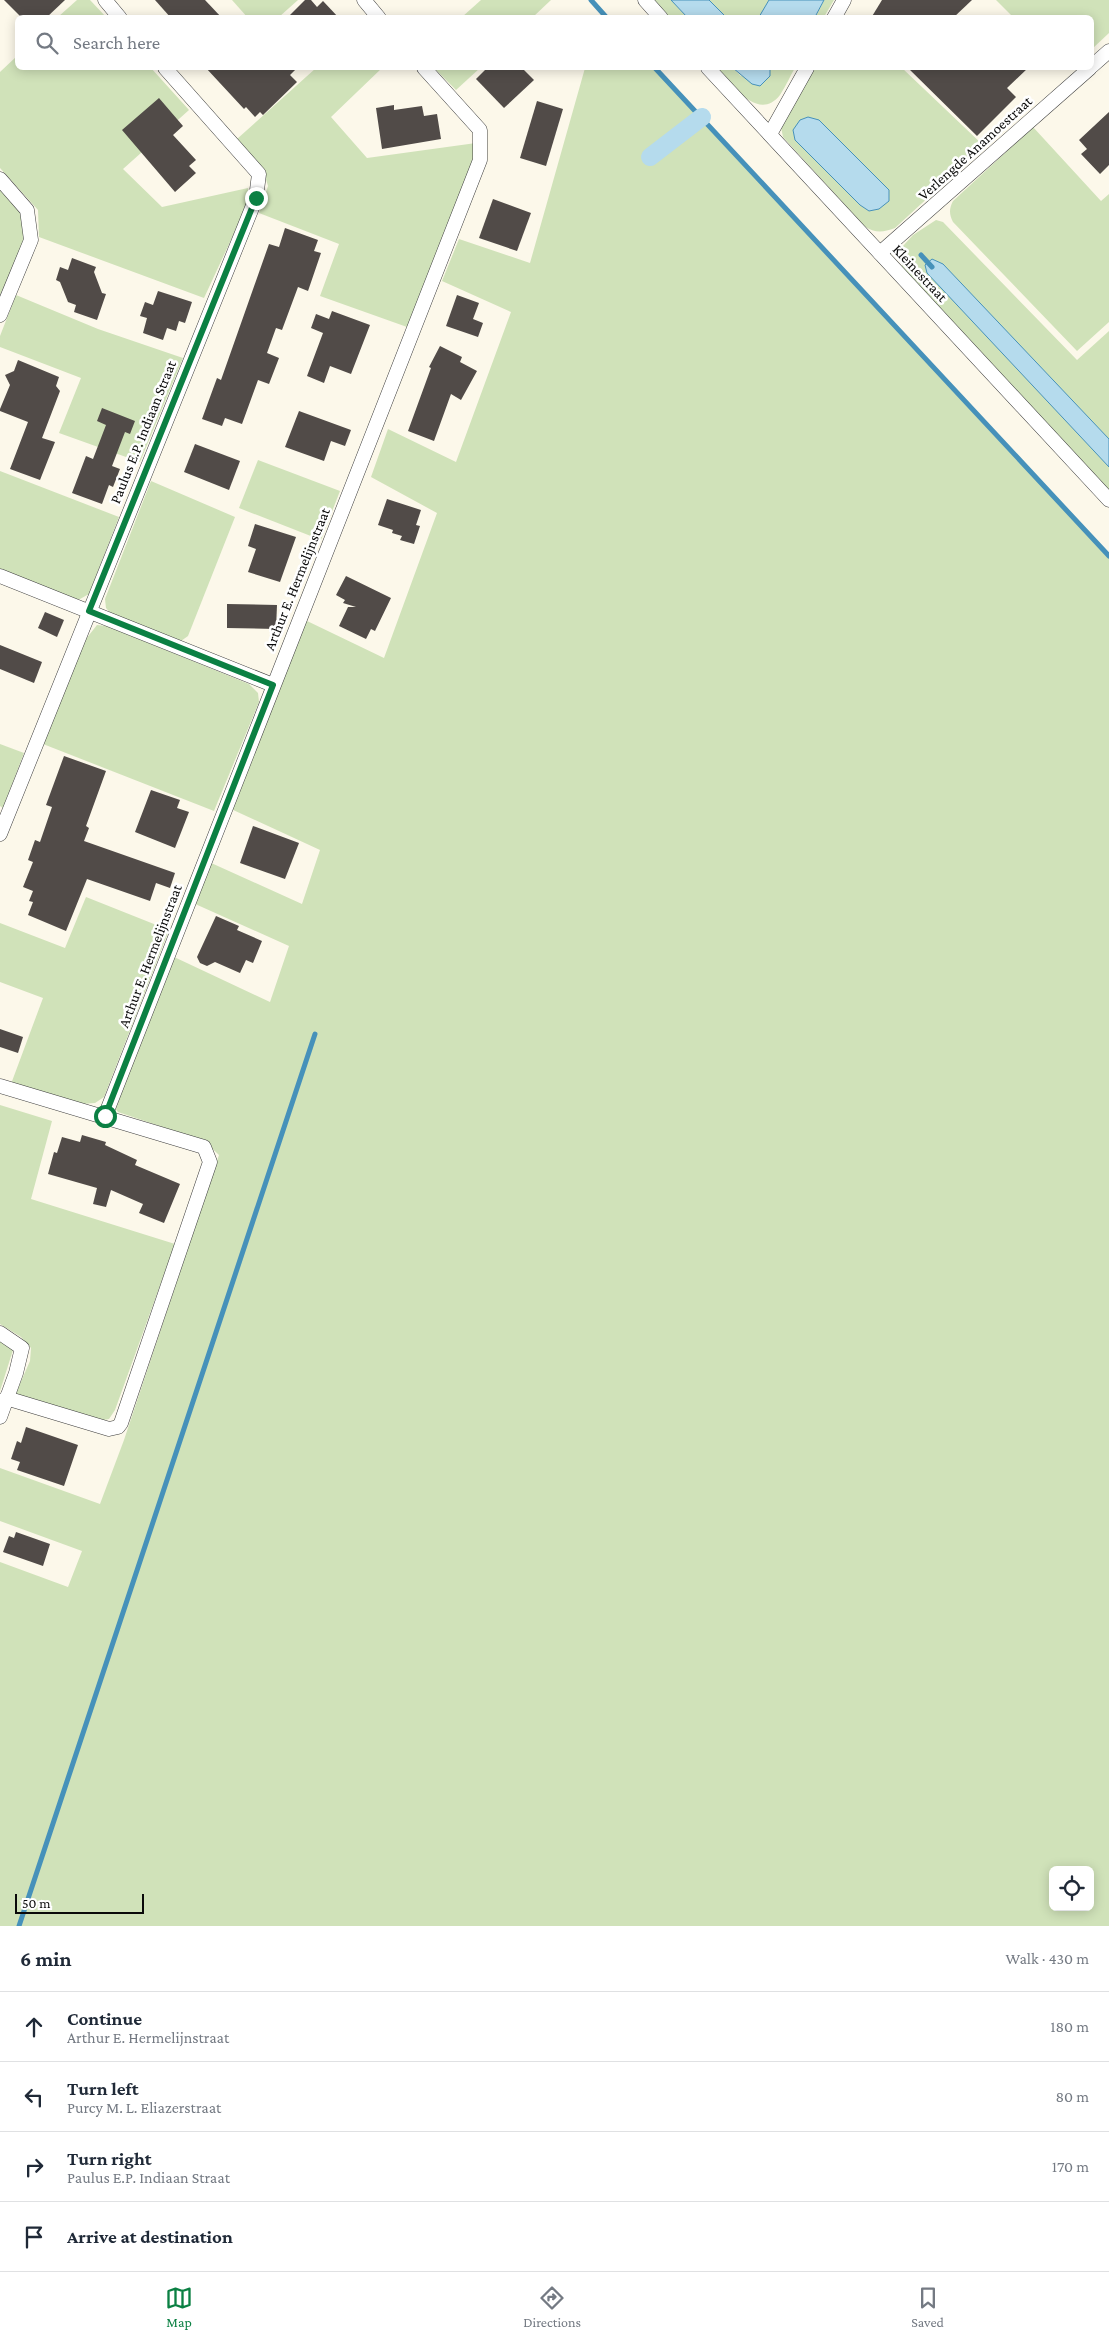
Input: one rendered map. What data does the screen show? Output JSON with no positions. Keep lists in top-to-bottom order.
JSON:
{
  "streets": {
    "street": [
      "Verlengde Anamoestraat",
      "Kleinestraat",
      "Paulus E.P. Indiaan Straat",
      "Arthur E. Hermelijnstraat"
    ]
  },
  "crossings": [
    ["Verlengde Anamoestraat", "Kleinestraat"]
  ],
  "scale_bar": "50 m",
  "page": {
    "search": "Search here",
    "scale": "50 m",
    "heading": ["6 min", "Walk · 430 m"],
    "list": [
      ["Continue", "Arthur E. Hermelijnstraat", "180 m"],
      ["Turn left", "Purcy M. L. Eliazerstraat", "80 m"],
      ["Turn right", "Paulus E.P. Indiaan Straat", "170 m"],
      "Arrive at destination"
    ],
    "nav": ["Map", "Directions", "Saved"]
  }
}
